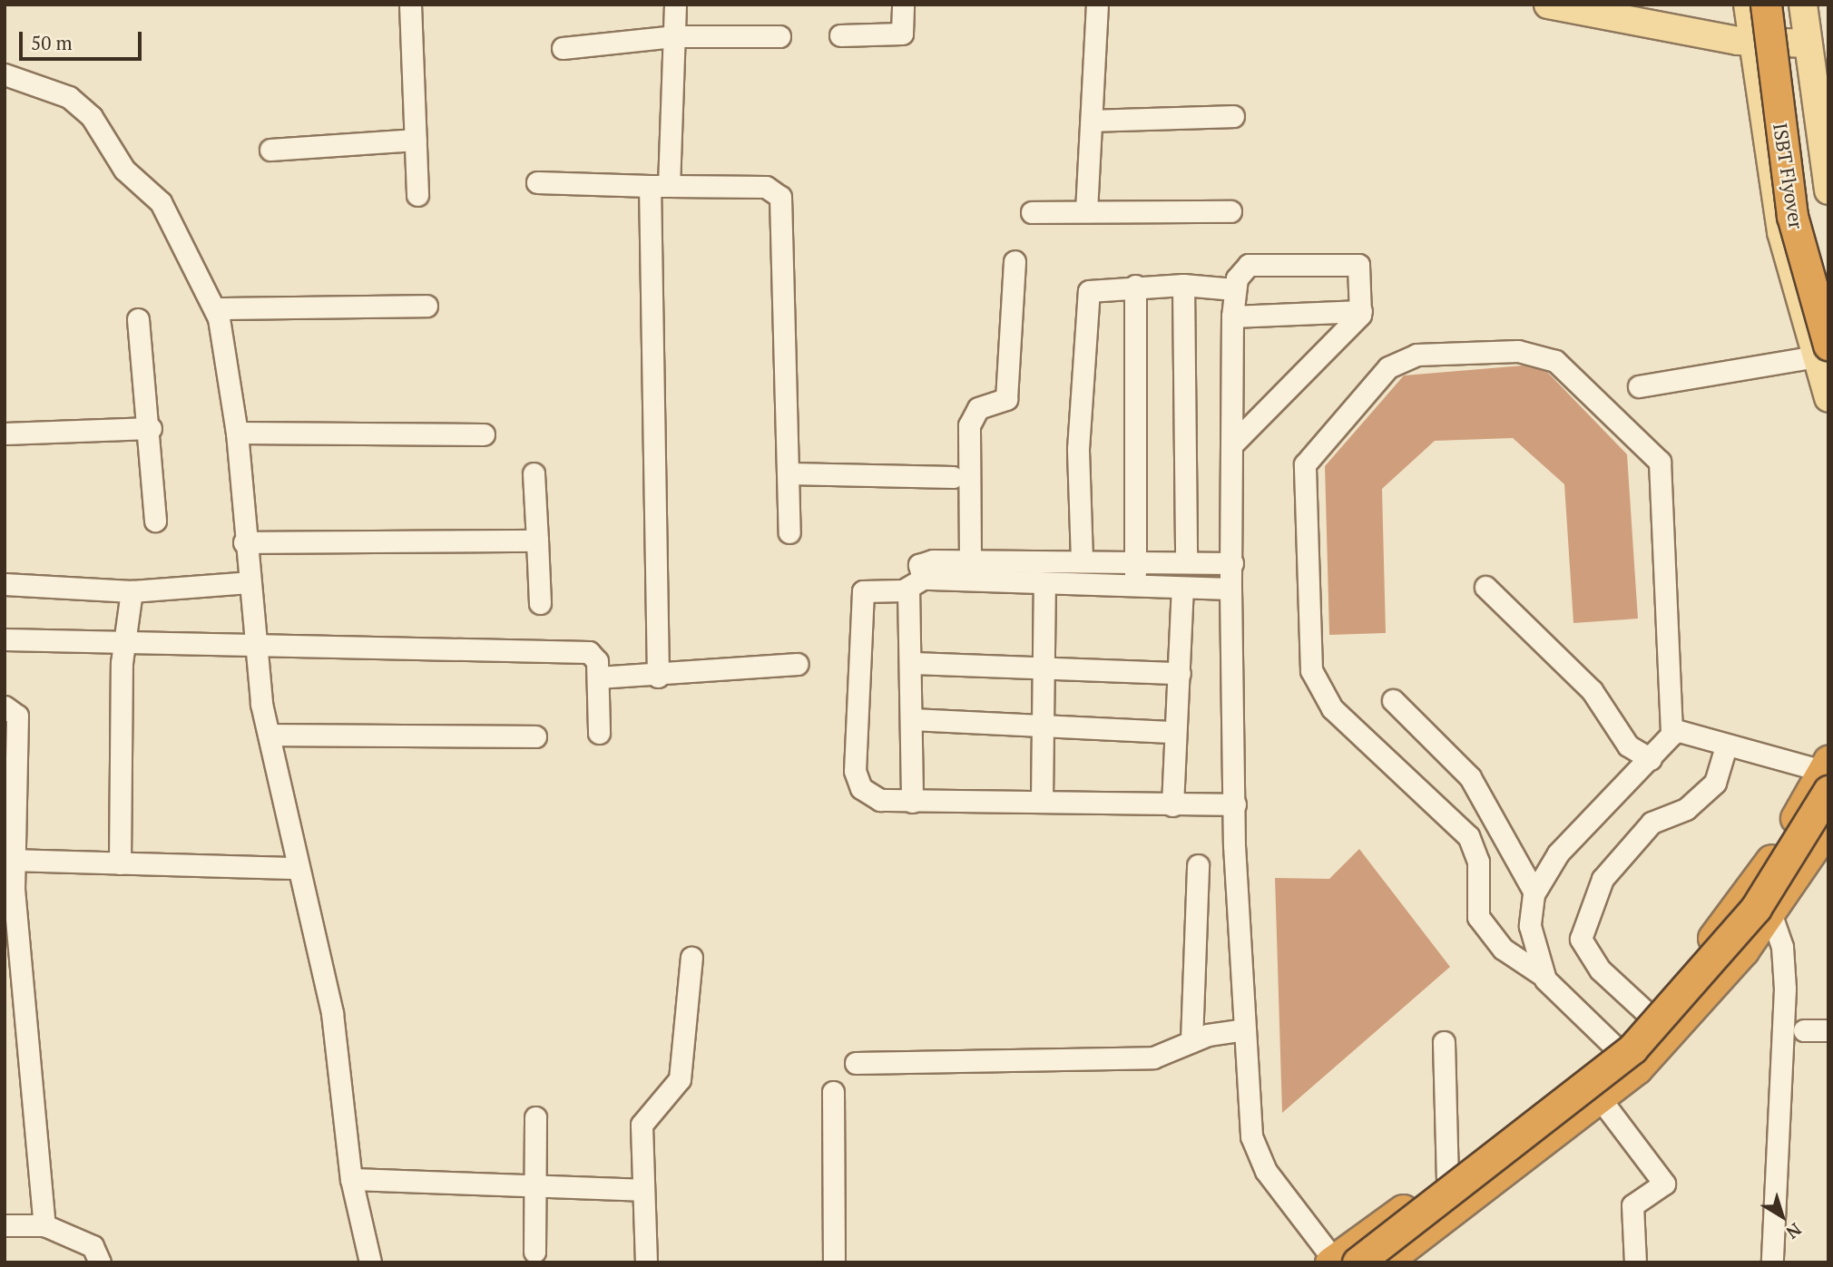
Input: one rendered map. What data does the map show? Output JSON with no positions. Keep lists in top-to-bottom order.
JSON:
{
  "streets": {
    "highway": ["ISBT Flyover"]
  },
  "scale_bar": "50 m",
  "north": "bottom right"
}
